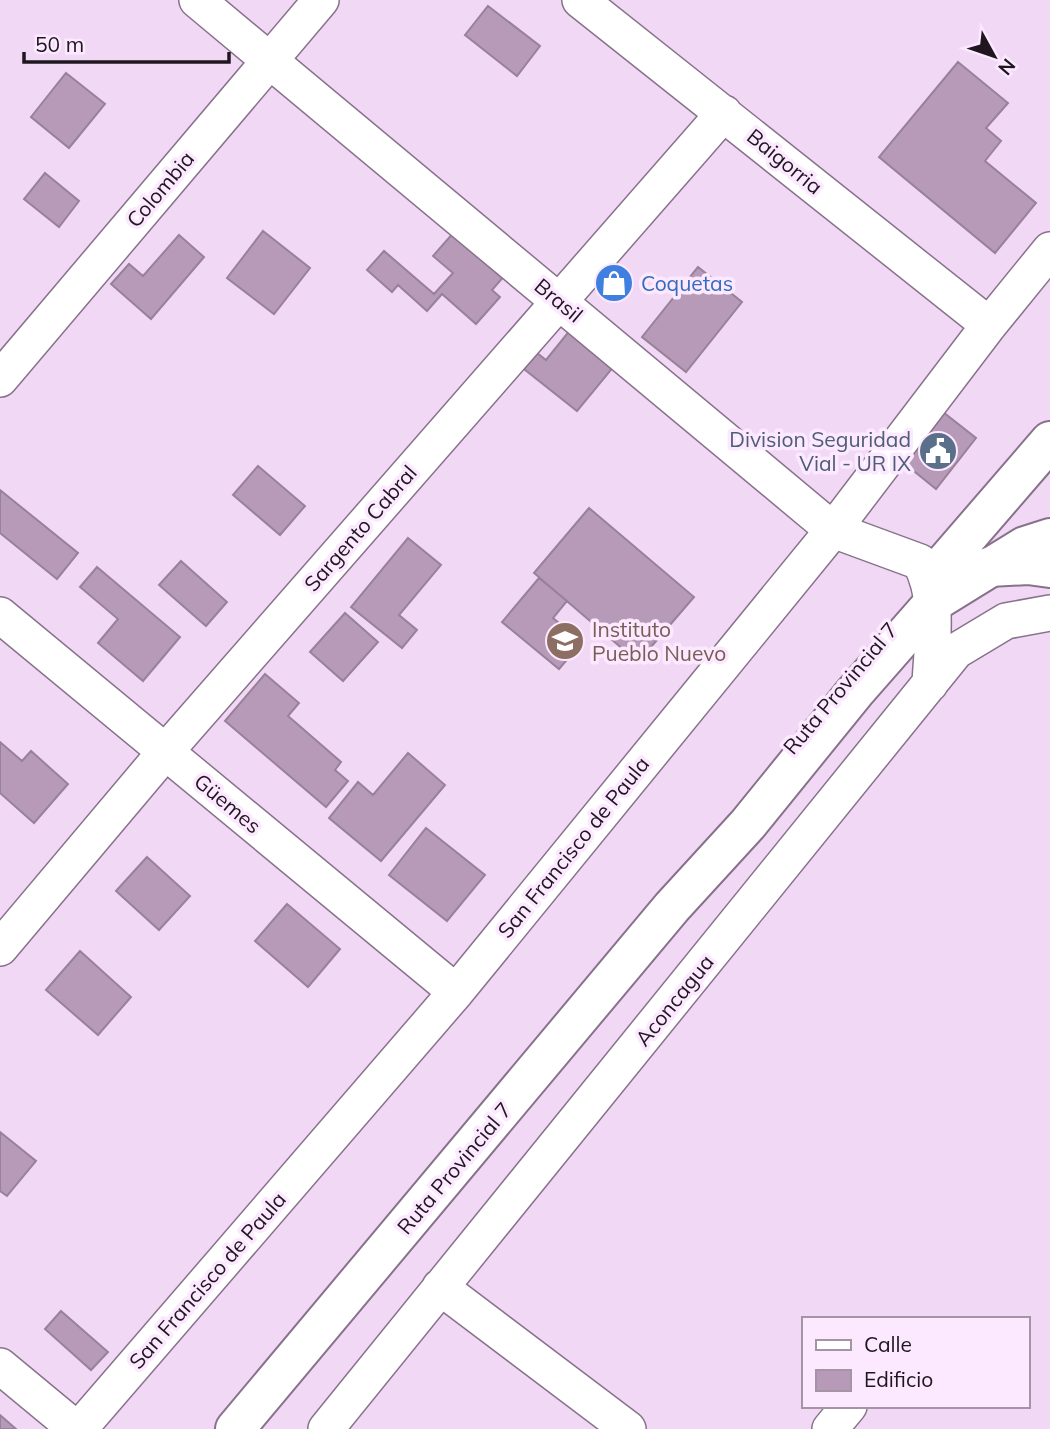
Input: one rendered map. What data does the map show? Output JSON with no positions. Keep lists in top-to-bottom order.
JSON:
{
  "streets": {
    "main road": ["Ruta Provincial 7"],
    "street": [
      "Baigorria",
      "Colombia",
      "Brasil",
      "Sargento Cabral",
      "Güemes",
      "San Francisco de Paula",
      "Aconcagua"
    ]
  },
  "crossings": [
    ["Baigorria", "Sargento Cabral"],
    ["Baigorria", "San Francisco de Paula"],
    ["Colombia", "Brasil"],
    ["Brasil", "Sargento Cabral"],
    ["Brasil", "Ruta Provincial 7"],
    ["Brasil", "San Francisco de Paula"],
    ["Sargento Cabral", "Güemes"],
    ["Güemes", "San Francisco de Paula"]
  ],
  "places": {
    "shop": ["Coquetas"],
    "public building": ["Division Seguridad Vial - UR IX"],
    "school or university": ["Instituto Pueblo Nuevo"]
  },
  "legend": ["Calle", "Edificio"],
  "scale_bar": "50 m",
  "north": "bottom right"
}
